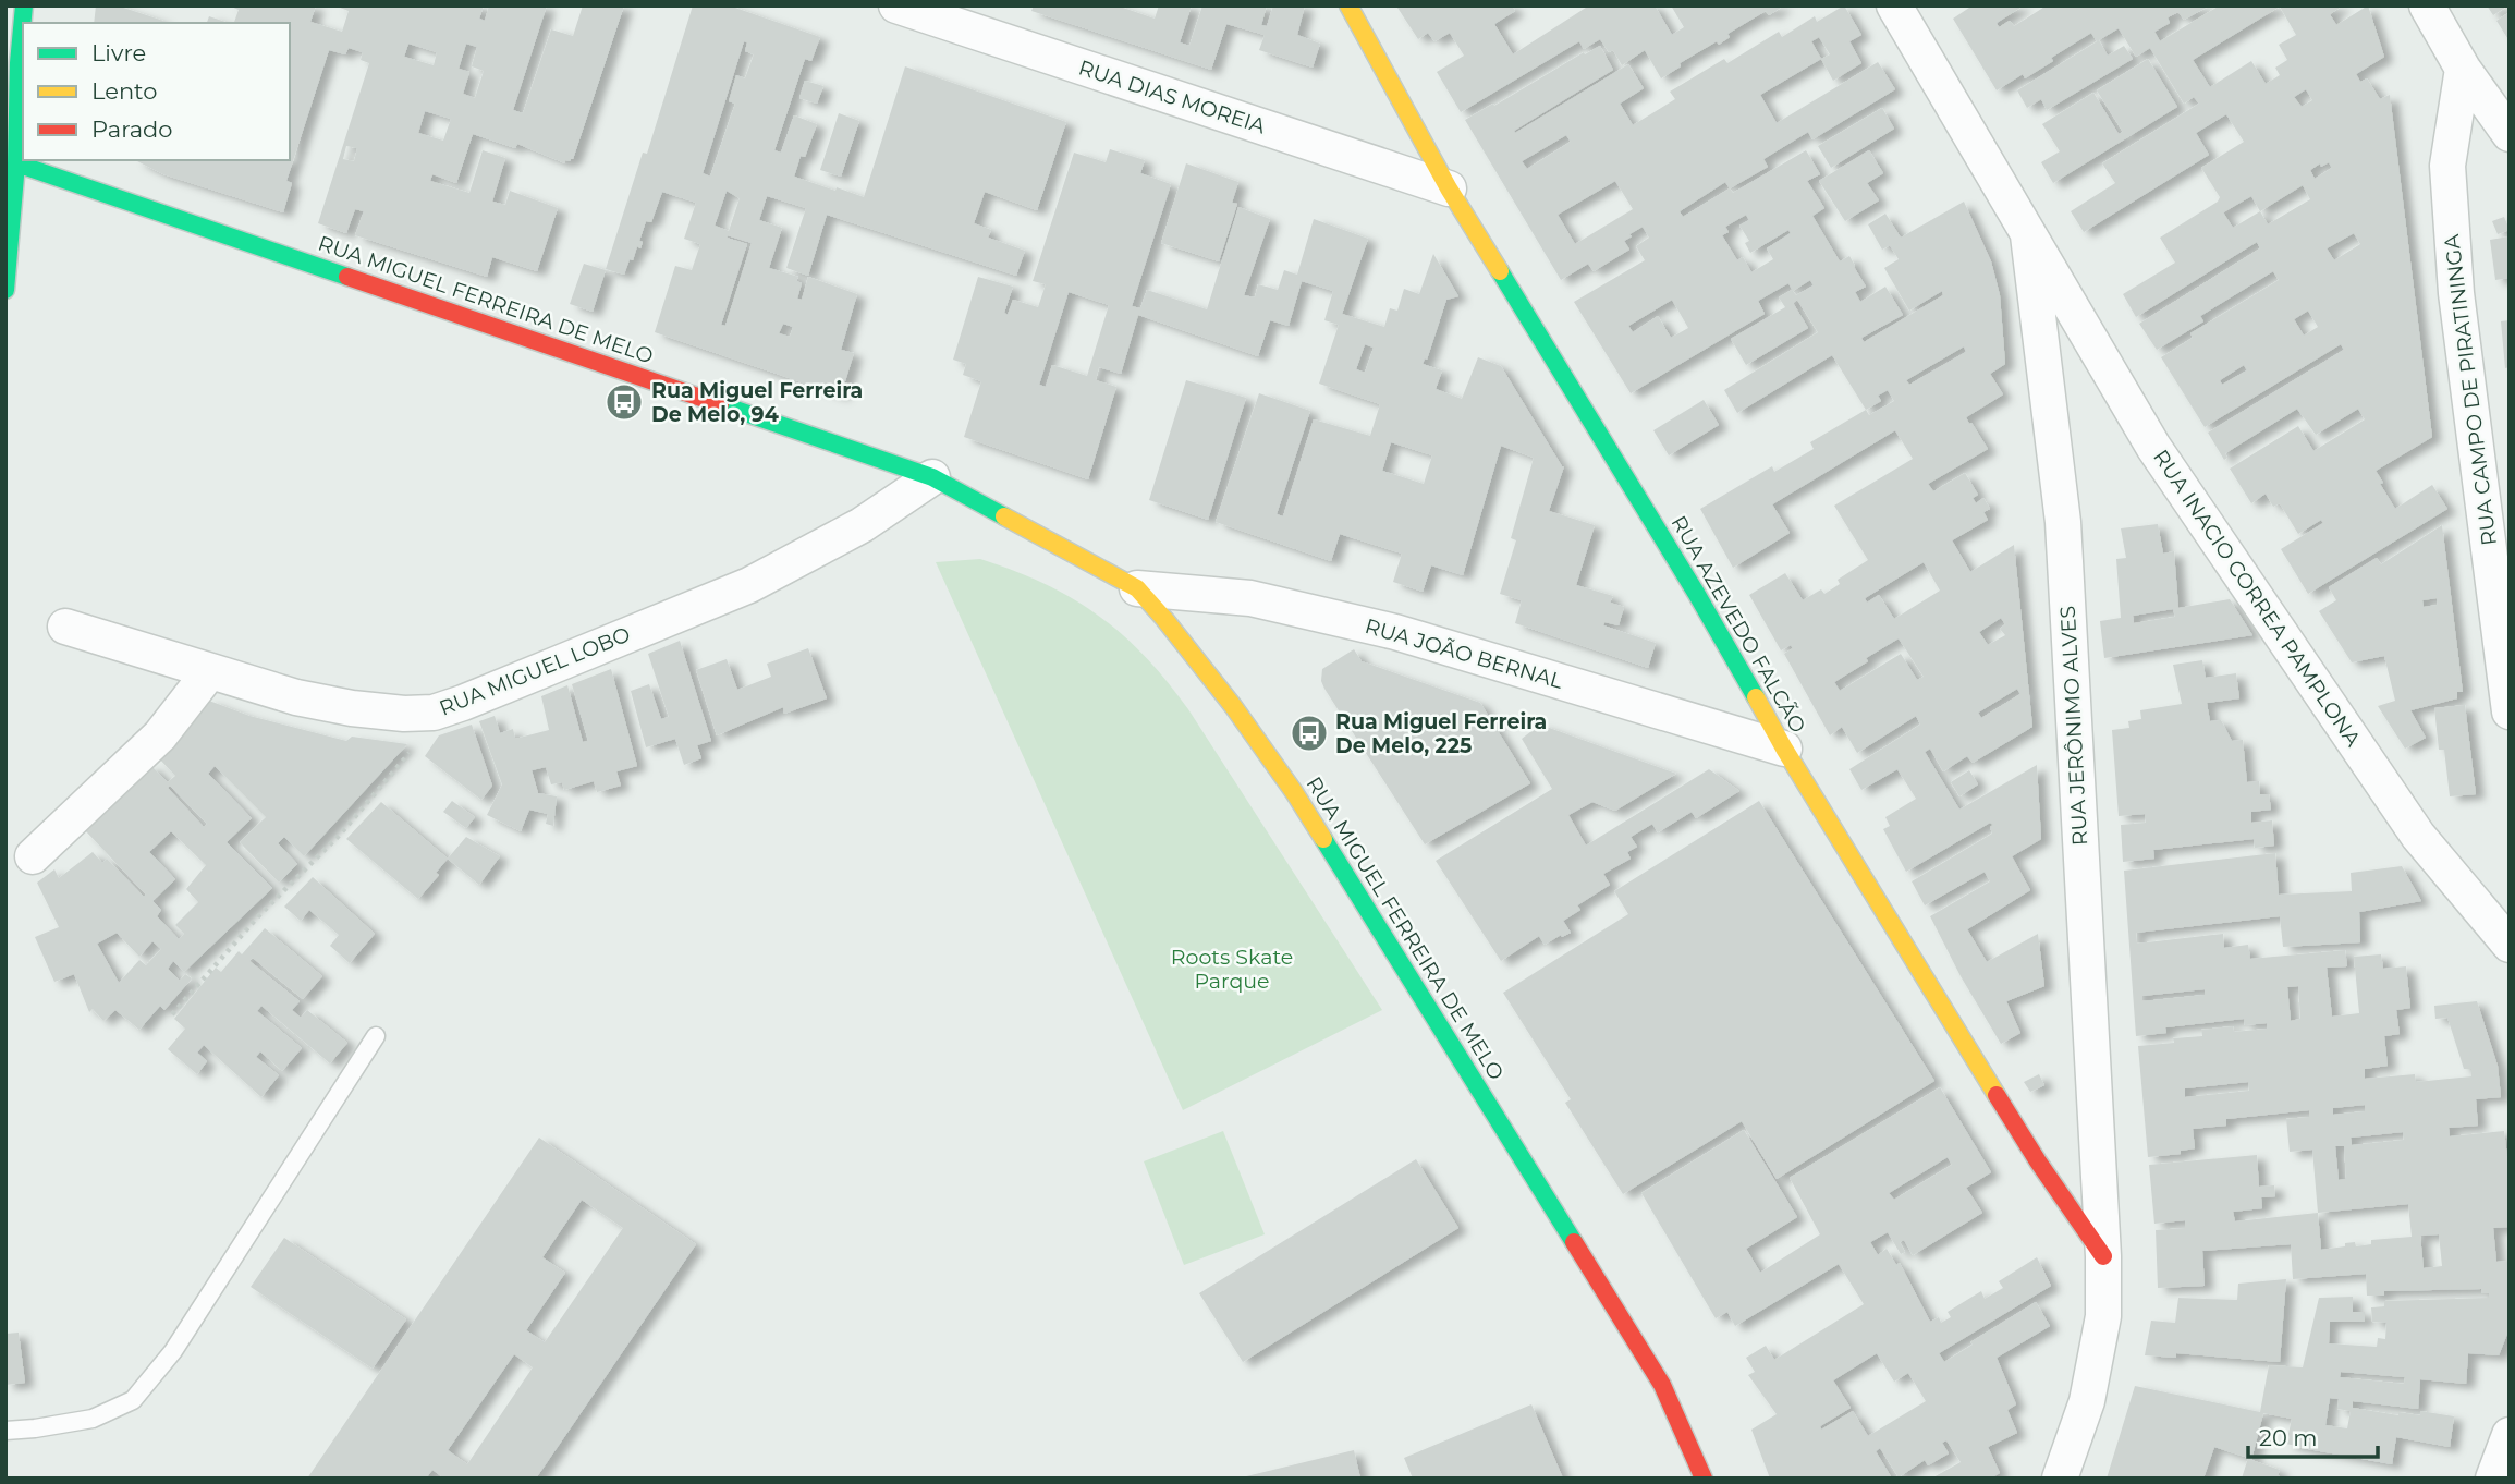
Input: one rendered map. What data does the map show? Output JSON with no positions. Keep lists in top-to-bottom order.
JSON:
{
  "streets": {
    "main road": ["RUA MIGUEL FERREIRA DE MELO", "RUA AZEVEDO FALCÃO"],
    "street": [
      "RUA DIAS MOREIA",
      "RUA CAMPO DE PIRATININGA",
      "RUA INACIO CORREA PAMPLONA",
      "RUA JOÃO BERNAL",
      "RUA MIGUEL LOBO",
      "RUA JERÔNIMO ALVES"
    ]
  },
  "crossings": [
    ["RUA DIAS MOREIA", "RUA AZEVEDO FALCÃO"],
    ["RUA MIGUEL FERREIRA DE MELO", "RUA JOÃO BERNAL"],
    ["RUA MIGUEL FERREIRA DE MELO", "RUA MIGUEL LOBO"],
    ["RUA INACIO CORREA PAMPLONA", "RUA JERÔNIMO ALVES"],
    ["RUA AZEVEDO FALCÃO", "RUA JOÃO BERNAL"],
    ["RUA AZEVEDO FALCÃO", "RUA JERÔNIMO ALVES"]
  ],
  "parks": ["Roots Skate Parque"],
  "places": {
    "bus stop": ["Rua Miguel Ferreira De Melo, 94", "Rua Miguel Ferreira De Melo, 225"]
  },
  "legend": ["Livre", "Lento", "Parado"],
  "scale_bar": "20 m"
}
